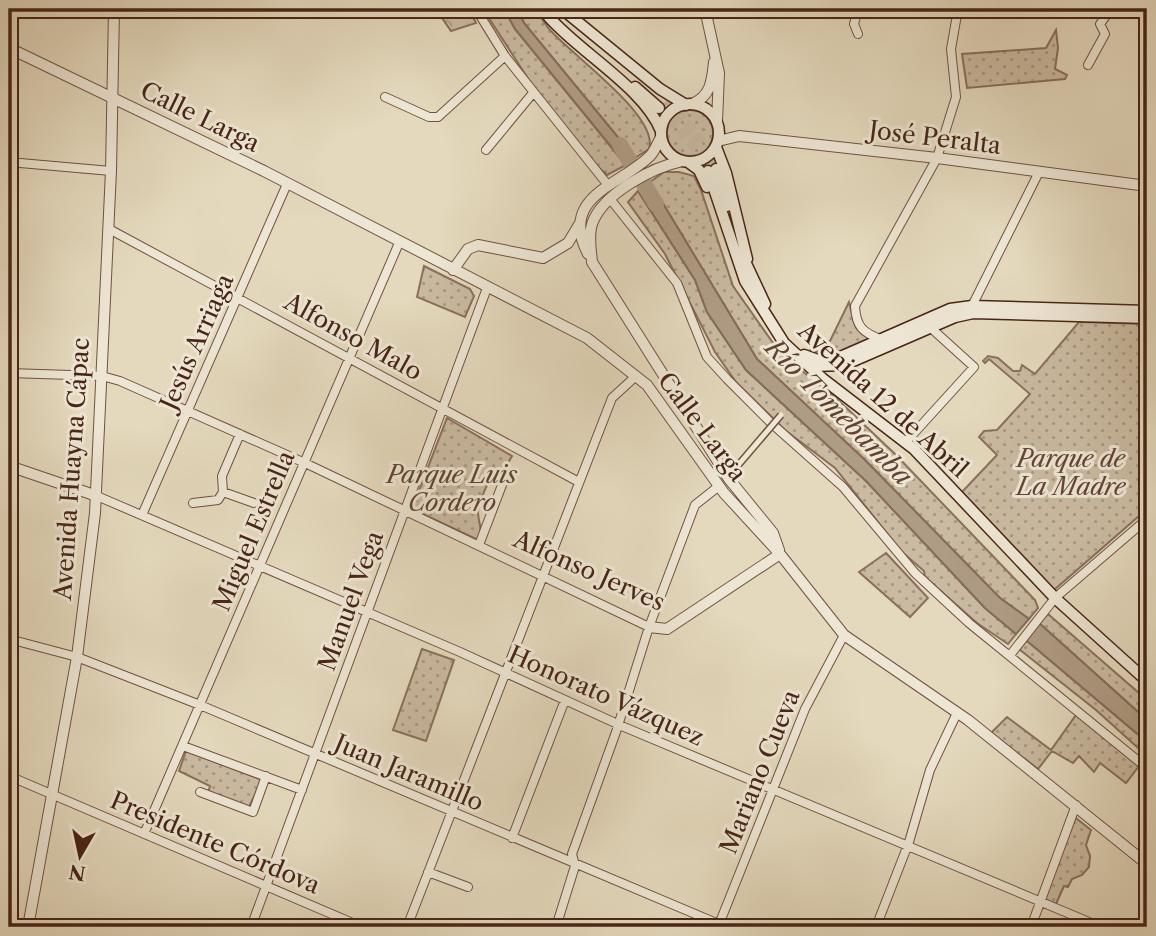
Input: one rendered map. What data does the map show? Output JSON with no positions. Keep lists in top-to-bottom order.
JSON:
{
  "streets": {
    "main road": ["Avenida 12 de Abril"],
    "street": [
      "Calle Larga",
      "José Peralta",
      "Alfonso Malo",
      "Jesús Arriaga",
      "Avenida Huayna Cápac",
      "Miguel Estrella",
      "Alfonso Jerves",
      "Manuel Vega",
      "Honorato Vázquez",
      "Mariano Cueva",
      "Juan Jaramillo",
      "Presidente Córdova"
    ]
  },
  "crossings": [
    ["Calle Larga", "Jesús Arriaga"],
    ["Calle Larga", "Avenida Huayna Cápac"],
    ["Calle Larga", "Miguel Estrella"],
    ["Calle Larga", "Alfonso Jerves"],
    ["Calle Larga", "Manuel Vega"],
    ["Calle Larga", "Mariano Cueva"],
    ["Alfonso Malo", "Jesús Arriaga"],
    ["Alfonso Malo", "Avenida Huayna Cápac"],
    ["Alfonso Malo", "Miguel Estrella"],
    ["Alfonso Malo", "Manuel Vega"],
    ["Jesús Arriaga", "Alfonso Jerves"],
    ["Jesús Arriaga", "Honorato Vázquez"],
    ["Avenida Huayna Cápac", "Alfonso Jerves"],
    ["Avenida Huayna Cápac", "Honorato Vázquez"],
    ["Avenida Huayna Cápac", "Juan Jaramillo"],
    ["Avenida Huayna Cápac", "Presidente Córdova"],
    ["Miguel Estrella", "Alfonso Jerves"],
    ["Miguel Estrella", "Honorato Vázquez"],
    ["Miguel Estrella", "Juan Jaramillo"],
    ["Miguel Estrella", "Presidente Córdova"],
    ["Alfonso Jerves", "Manuel Vega"],
    ["Manuel Vega", "Honorato Vázquez"],
    ["Manuel Vega", "Juan Jaramillo"],
    ["Manuel Vega", "Presidente Córdova"],
    ["Honorato Vázquez", "Mariano Cueva"],
    ["Mariano Cueva", "Juan Jaramillo"]
  ],
  "water": ["Río Tomebamba"],
  "parks": ["Parque de La Madre", "Parque Luis Cordero"],
  "north": "bottom"
}
